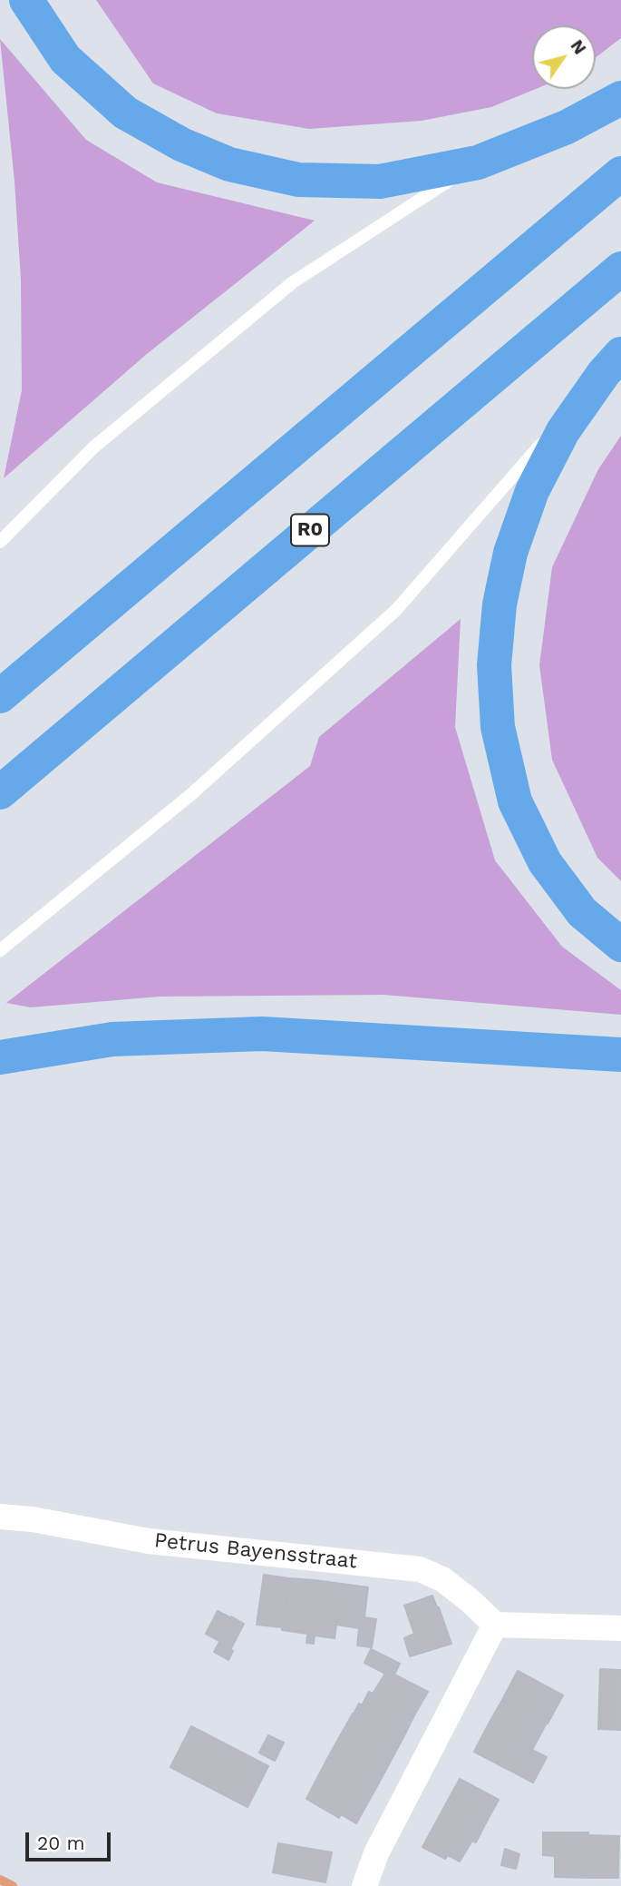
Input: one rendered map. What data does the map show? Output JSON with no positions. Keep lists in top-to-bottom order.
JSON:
{
  "streets": {
    "highway": ["R0"],
    "street": ["Petrus Bayensstraat"]
  },
  "scale_bar": "20 m",
  "north": "top right"
}
